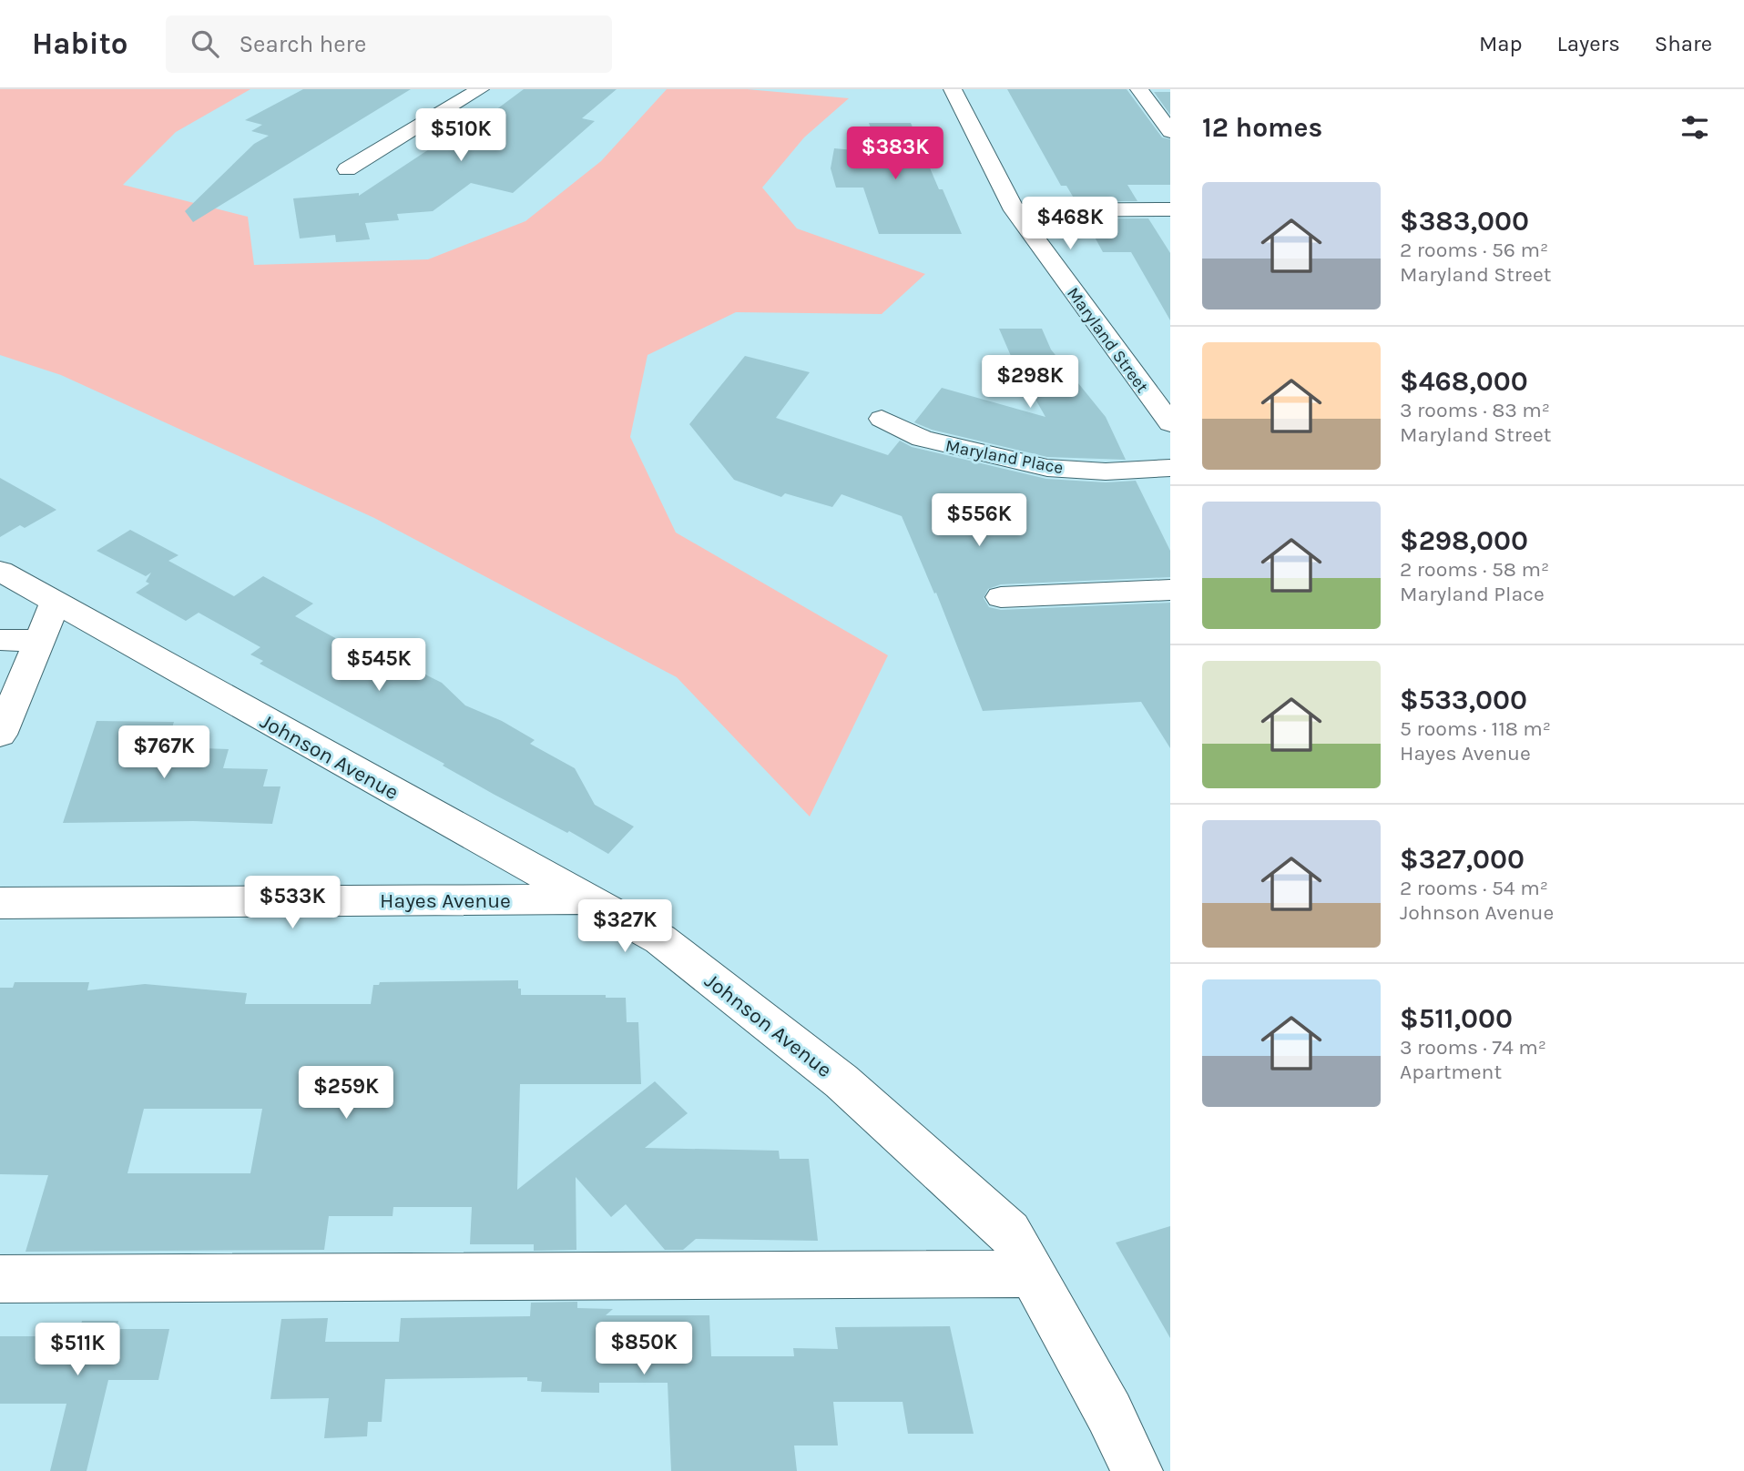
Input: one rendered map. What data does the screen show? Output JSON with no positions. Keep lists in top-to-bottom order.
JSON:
{
  "streets": {
    "street": [
      "Maryland Street",
      "Maryland Place",
      "Johnson Avenue",
      "Hayes Avenue"
    ]
  },
  "crossings": [
    ["Johnson Avenue", "Hayes Avenue"]
  ],
  "page": {
    "header": "Habito",
    "search": "Search here",
    "nav": ["Map", "Layers", "Share"],
    "heading": "12 homes",
    "price": [
      "$510K",
      "$383K",
      "$468K",
      "$298K",
      "$556K",
      "$545K",
      "$767K",
      "$533K",
      "$327K",
      "$259K",
      "$850K",
      "$511K"
    ],
    "list": [
      {
        "name": "$383,000",
        "note": "2 rooms · 56 m² · Maryland Street"
      },
      {
        "name": "$468,000",
        "note": "3 rooms · 83 m² · Maryland Street"
      },
      {
        "name": "$298,000",
        "note": "2 rooms · 58 m² · Maryland Place"
      },
      {
        "name": "$533,000",
        "note": "5 rooms · 118 m² · Hayes Avenue"
      },
      {
        "name": "$327,000",
        "note": "2 rooms · 54 m² · Johnson Avenue"
      },
      {
        "name": "$511,000",
        "note": "3 rooms · 74 m² · Apartment"
      }
    ]
  }
}
